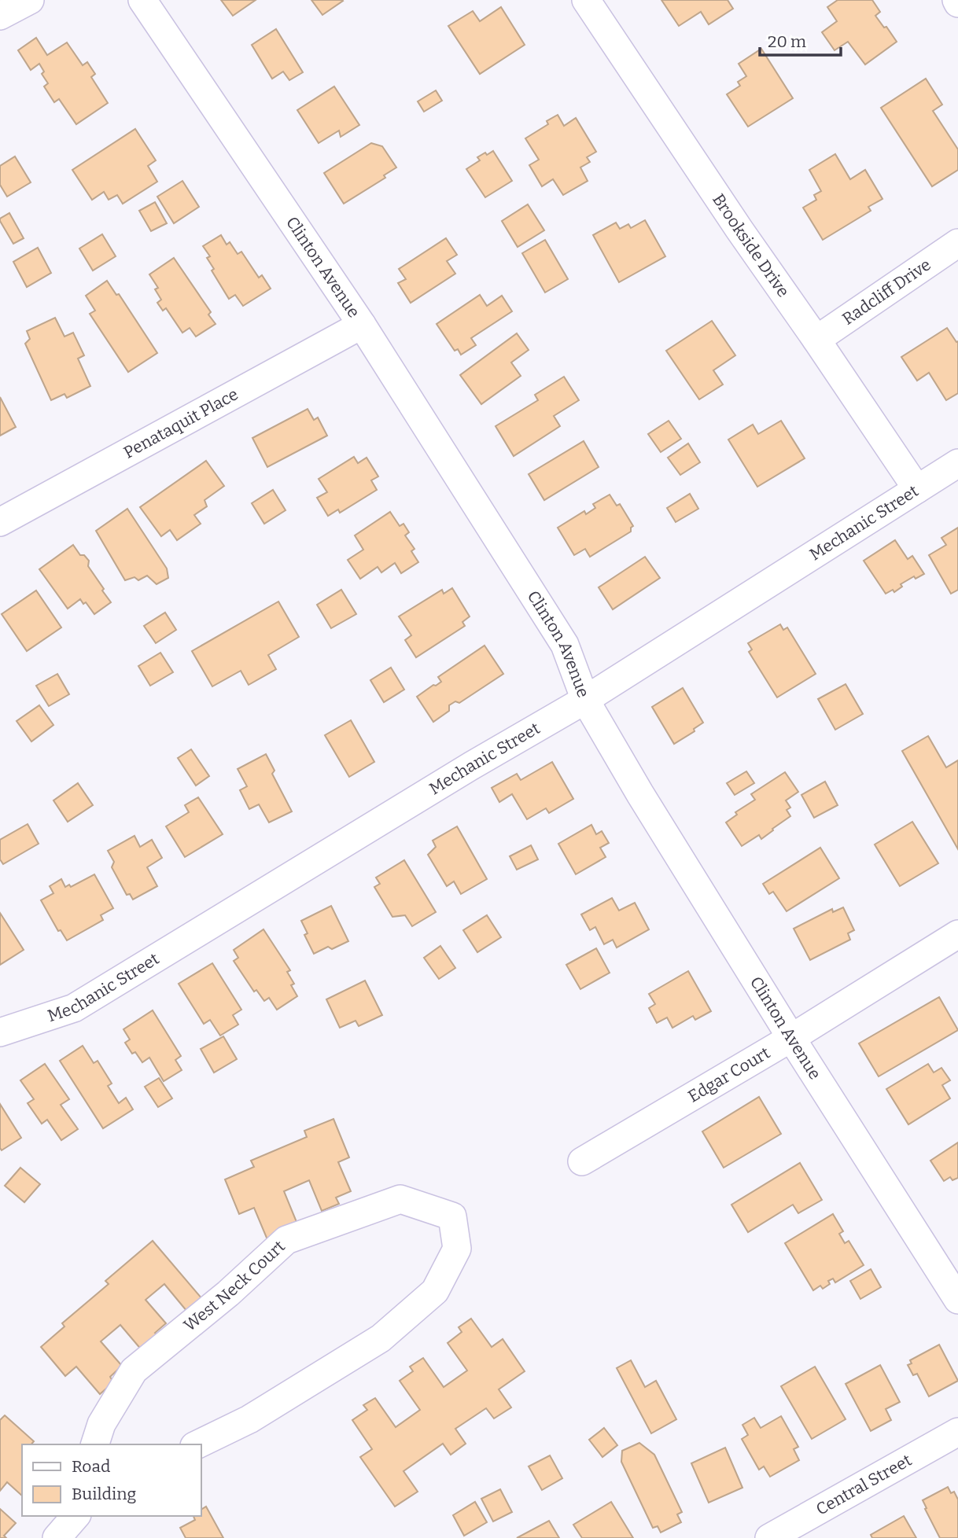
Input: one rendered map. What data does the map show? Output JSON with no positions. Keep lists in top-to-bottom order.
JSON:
{
  "streets": {
    "street": [
      "Brookside Drive",
      "Clinton Avenue",
      "Radcliff Drive",
      "Penataquit Place",
      "Mechanic Street",
      "Edgar Court",
      "West Neck Court",
      "Central Street"
    ]
  },
  "crossings": [
    ["Brookside Drive", "Radcliff Drive"],
    ["Brookside Drive", "Mechanic Street"],
    ["Clinton Avenue", "Penataquit Place"],
    ["Clinton Avenue", "Mechanic Street"],
    ["Clinton Avenue", "Edgar Court"]
  ],
  "legend": ["Road", "Building"],
  "scale_bar": "20 m"
}
